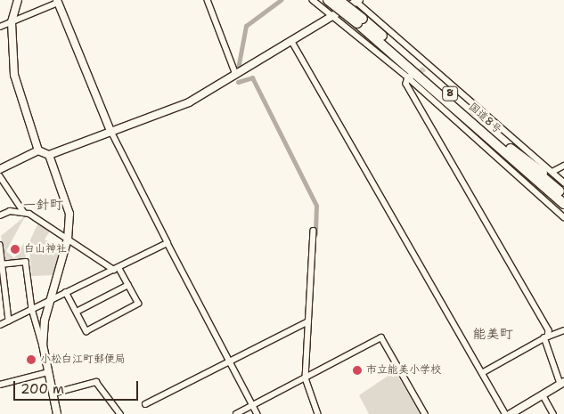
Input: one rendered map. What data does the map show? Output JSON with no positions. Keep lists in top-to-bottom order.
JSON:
{
  "streets": {
    "highway": ["8", "国道8号"]
  },
  "districts": ["一針町", "能美町"],
  "places": ["白山神社", "小松白江町郵便局", "市立能美小学校"],
  "scale_bar": "200 m"
}
